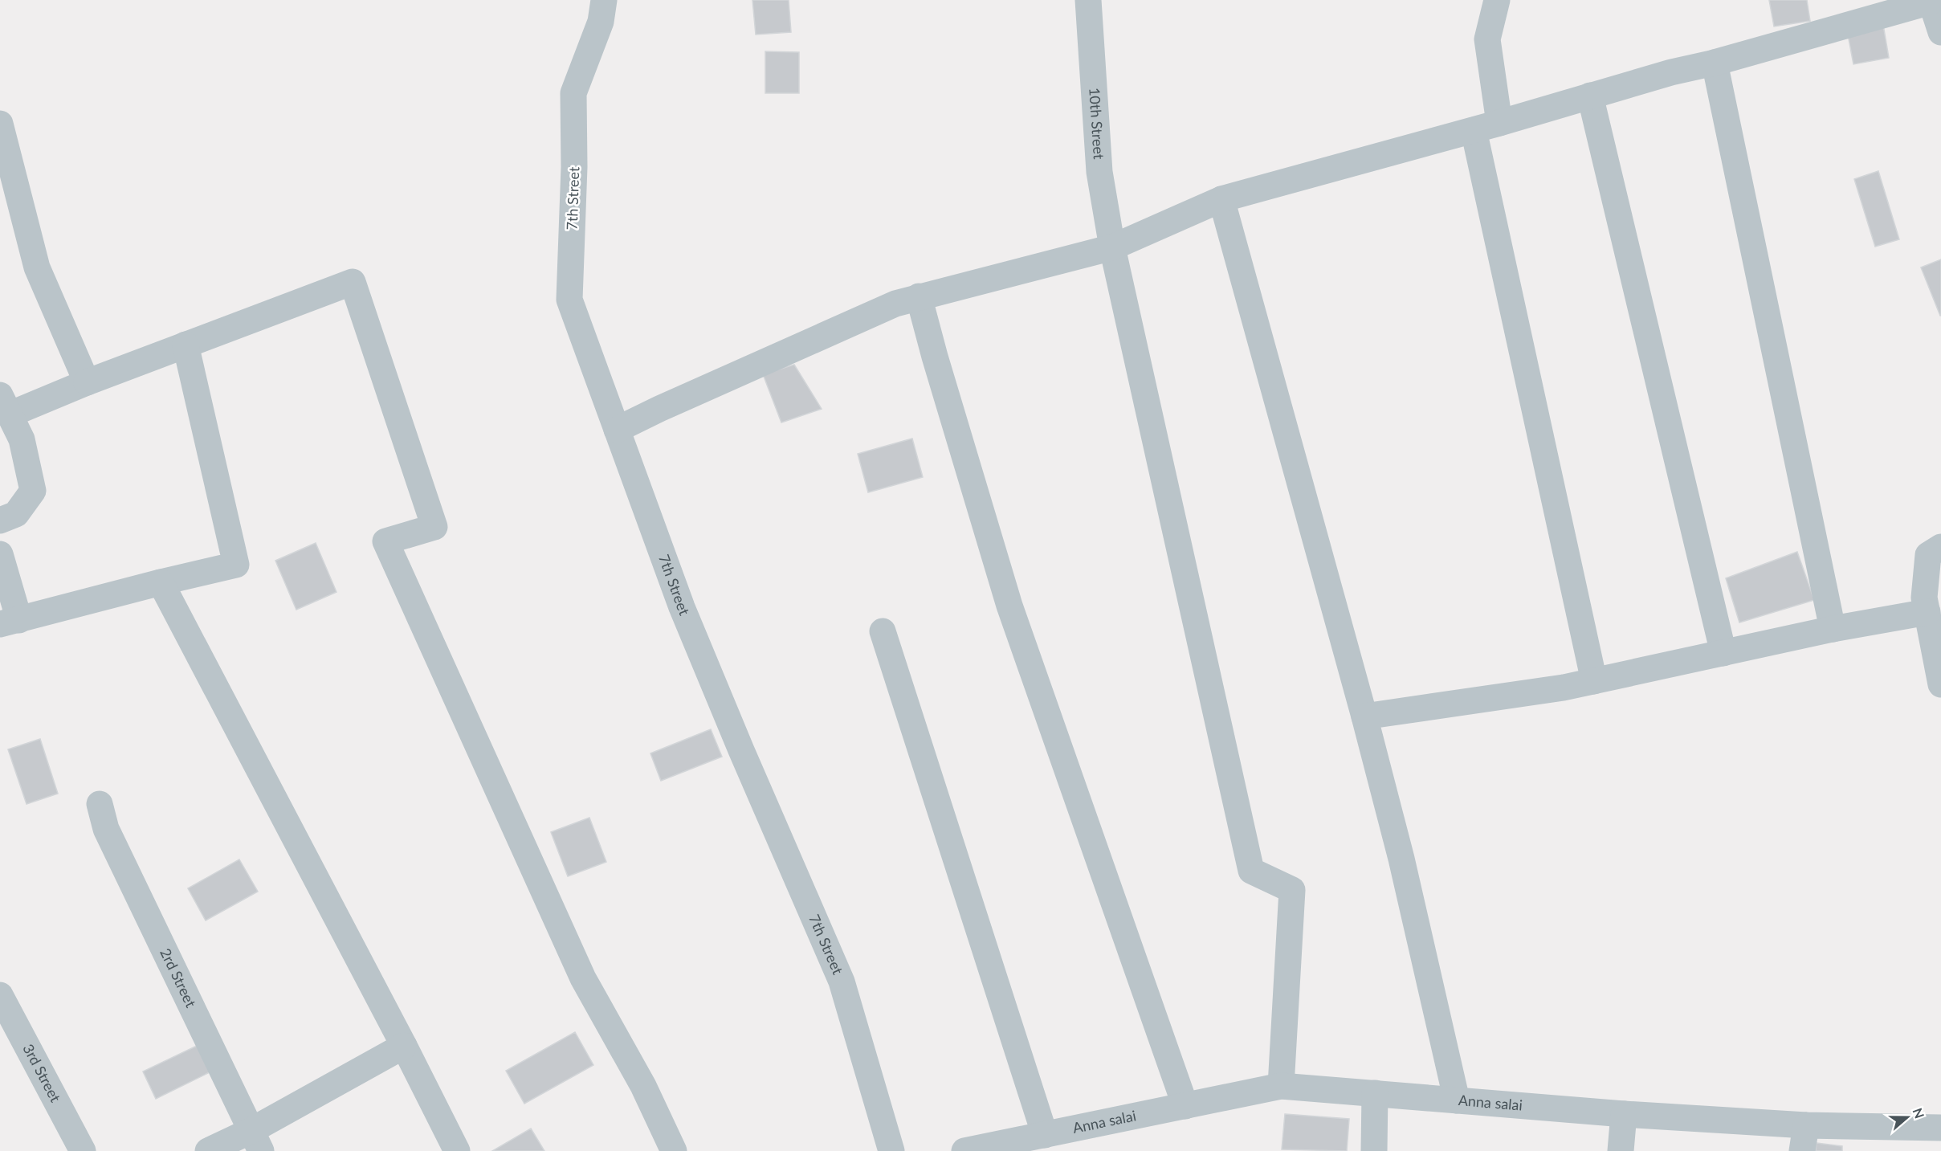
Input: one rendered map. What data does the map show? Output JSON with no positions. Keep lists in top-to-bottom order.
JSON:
{
  "streets": {
    "street": [
      "10th Street",
      "7th Street",
      "2rd Street",
      "3rd Street",
      "Anna salai"
    ]
  },
  "crossings": [
    ["10th Street", "Anna salai"]
  ],
  "north": "right"
}
